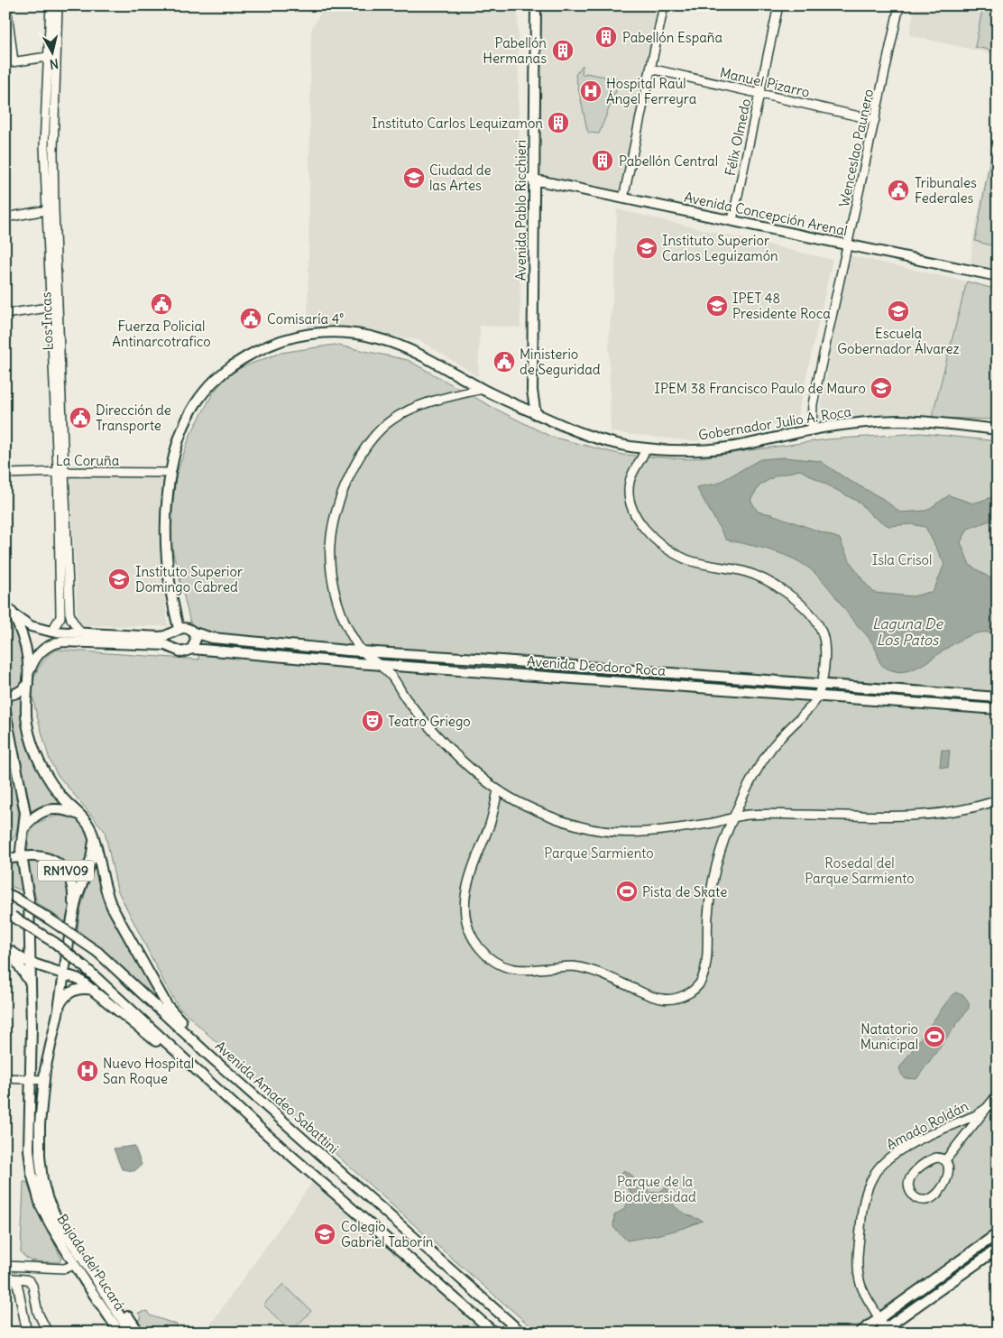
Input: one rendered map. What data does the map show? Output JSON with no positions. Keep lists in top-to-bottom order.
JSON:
{
  "streets": {
    "main road": [
      "Avenida Pablo Ricchieri",
      "Avenida Concepción Arenal",
      "Gobernador Julio A. Roca",
      "Avenida Deodoro Roca",
      "RN1V09",
      "Avenida Amadeo Sabattini",
      "Bajada del Pucará"
    ],
    "street": [
      "Manuel Pizarro",
      "Félix Olmedo",
      "Wenceslao Paunero",
      "Los Incas",
      "La Coruña",
      "Amado Roldán"
    ]
  },
  "crossings": [
    ["Manuel Pizarro", "Félix Olmedo"],
    ["Manuel Pizarro", "Wenceslao Paunero"],
    ["Félix Olmedo", "Avenida Concepción Arenal"],
    ["Wenceslao Paunero", "Avenida Concepción Arenal"],
    ["Wenceslao Paunero", "Gobernador Julio A. Roca"],
    ["Avenida Pablo Ricchieri", "Avenida Concepción Arenal"],
    ["Avenida Pablo Ricchieri", "Gobernador Julio A. Roca"],
    ["Los Incas", "La Coruña"],
    ["Los Incas", "Avenida Deodoro Roca"],
    ["RN1V09", "Bajada del Pucará"]
  ],
  "water": ["Laguna De Los Patos"],
  "parks": [
    "Isla Crisol",
    "Parque Sarmiento",
    "Rosedal del Parque Sarmiento",
    "Parque de la Biodiversidad"
  ],
  "places": {
    "building": [
      "Pabellón España",
      "Pabellón Hermanas",
      "Instituto Carlos Lequizamon",
      "Pabellón Central"
    ],
    "hospital": ["Hospital Raúl Ángel Ferreyra", "Nuevo Hospital San Roque"],
    "school or university": [
      "Ciudad de las Artes",
      "Instituto Superior Carlos Leguizamón",
      "IPET 48 Presidente Roca",
      "Escuela Gobernador Álvarez",
      "IPEM 38 Francisco Paulo de Mauro",
      "Instituto Superior Domingo Cabred",
      "Colegio Gabriel Taborín"
    ],
    "public building": [
      "Tribunales Federales",
      "Fuerza Policial Antinarcotrafico",
      "Comisaría 4°",
      "Ministerio de Seguridad",
      "Dirección de Transporte"
    ],
    "theatre": ["Teatro Griego"],
    "sports": ["Pista de Skate", "Natatorio Municipal"]
  },
  "north": "bottom"
}
